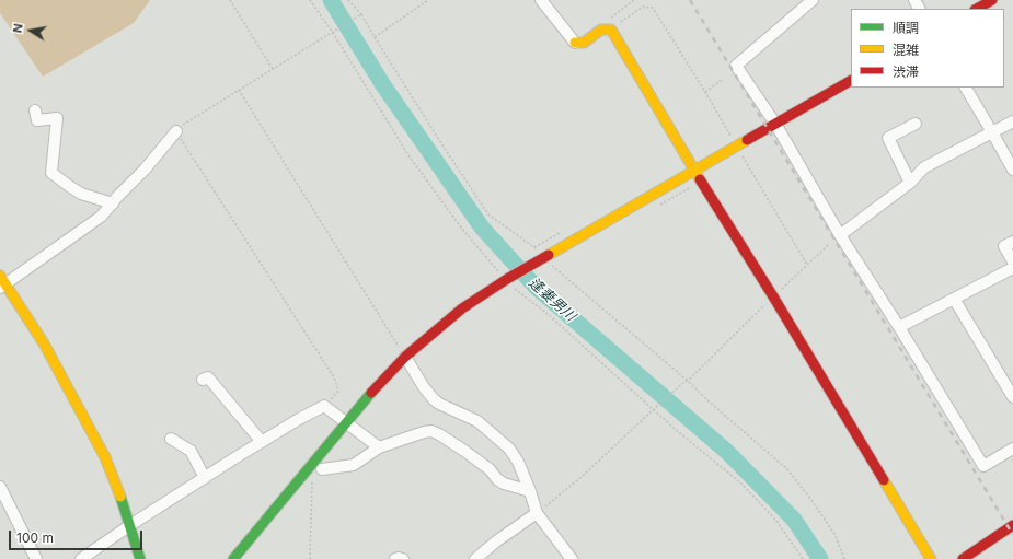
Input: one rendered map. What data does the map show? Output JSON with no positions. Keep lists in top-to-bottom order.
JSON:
{
  "water": ["逢妻男川"],
  "legend": ["順調", "混雑", "渋滞"],
  "scale_bar": "100 m",
  "north": "left"
}
